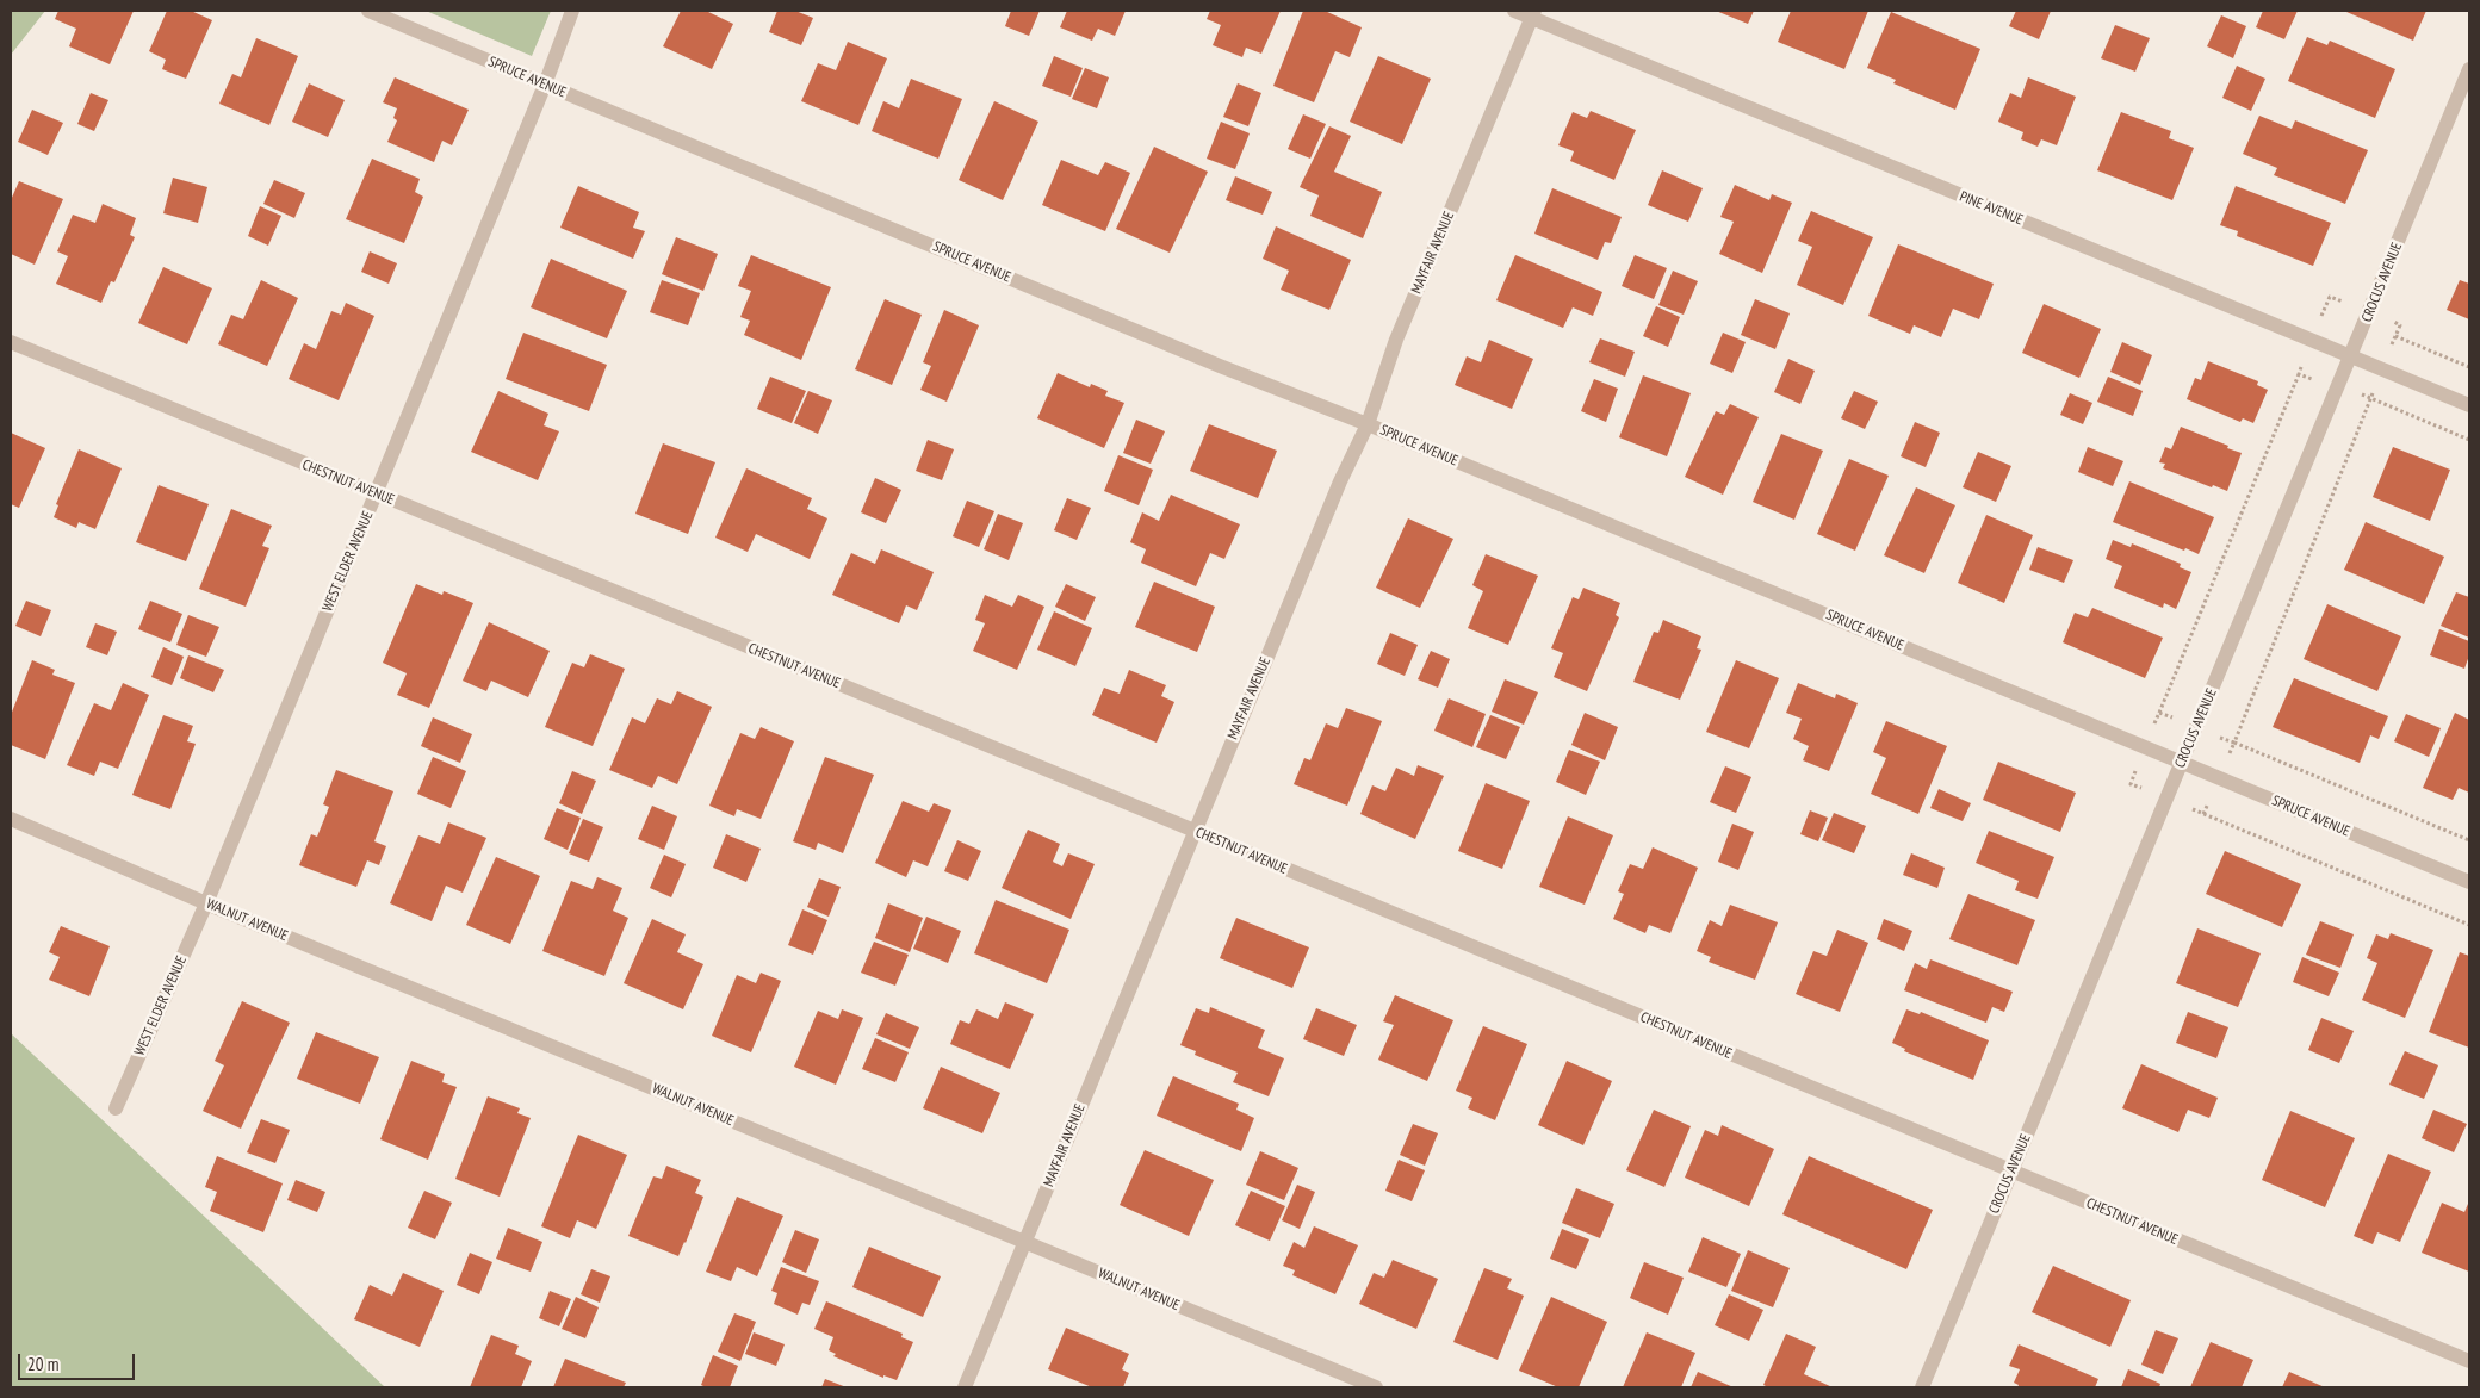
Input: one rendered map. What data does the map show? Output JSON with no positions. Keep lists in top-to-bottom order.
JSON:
{
  "streets": {
    "street": [
      "SPRUCE AVENUE",
      "PINE AVENUE",
      "MAYFAIR AVENUE",
      "CROCUS AVENUE",
      "CHESTNUT AVENUE",
      "WEST ELDER AVENUE",
      "WALNUT AVENUE"
    ]
  },
  "crossings": [
    ["SPRUCE AVENUE", "MAYFAIR AVENUE"],
    ["SPRUCE AVENUE", "CROCUS AVENUE"],
    ["SPRUCE AVENUE", "WEST ELDER AVENUE"],
    ["PINE AVENUE", "MAYFAIR AVENUE"],
    ["PINE AVENUE", "CROCUS AVENUE"],
    ["MAYFAIR AVENUE", "CHESTNUT AVENUE"],
    ["MAYFAIR AVENUE", "WALNUT AVENUE"],
    ["CROCUS AVENUE", "CHESTNUT AVENUE"],
    ["CHESTNUT AVENUE", "WEST ELDER AVENUE"],
    ["WEST ELDER AVENUE", "WALNUT AVENUE"]
  ],
  "scale_bar": "20 m"
}
